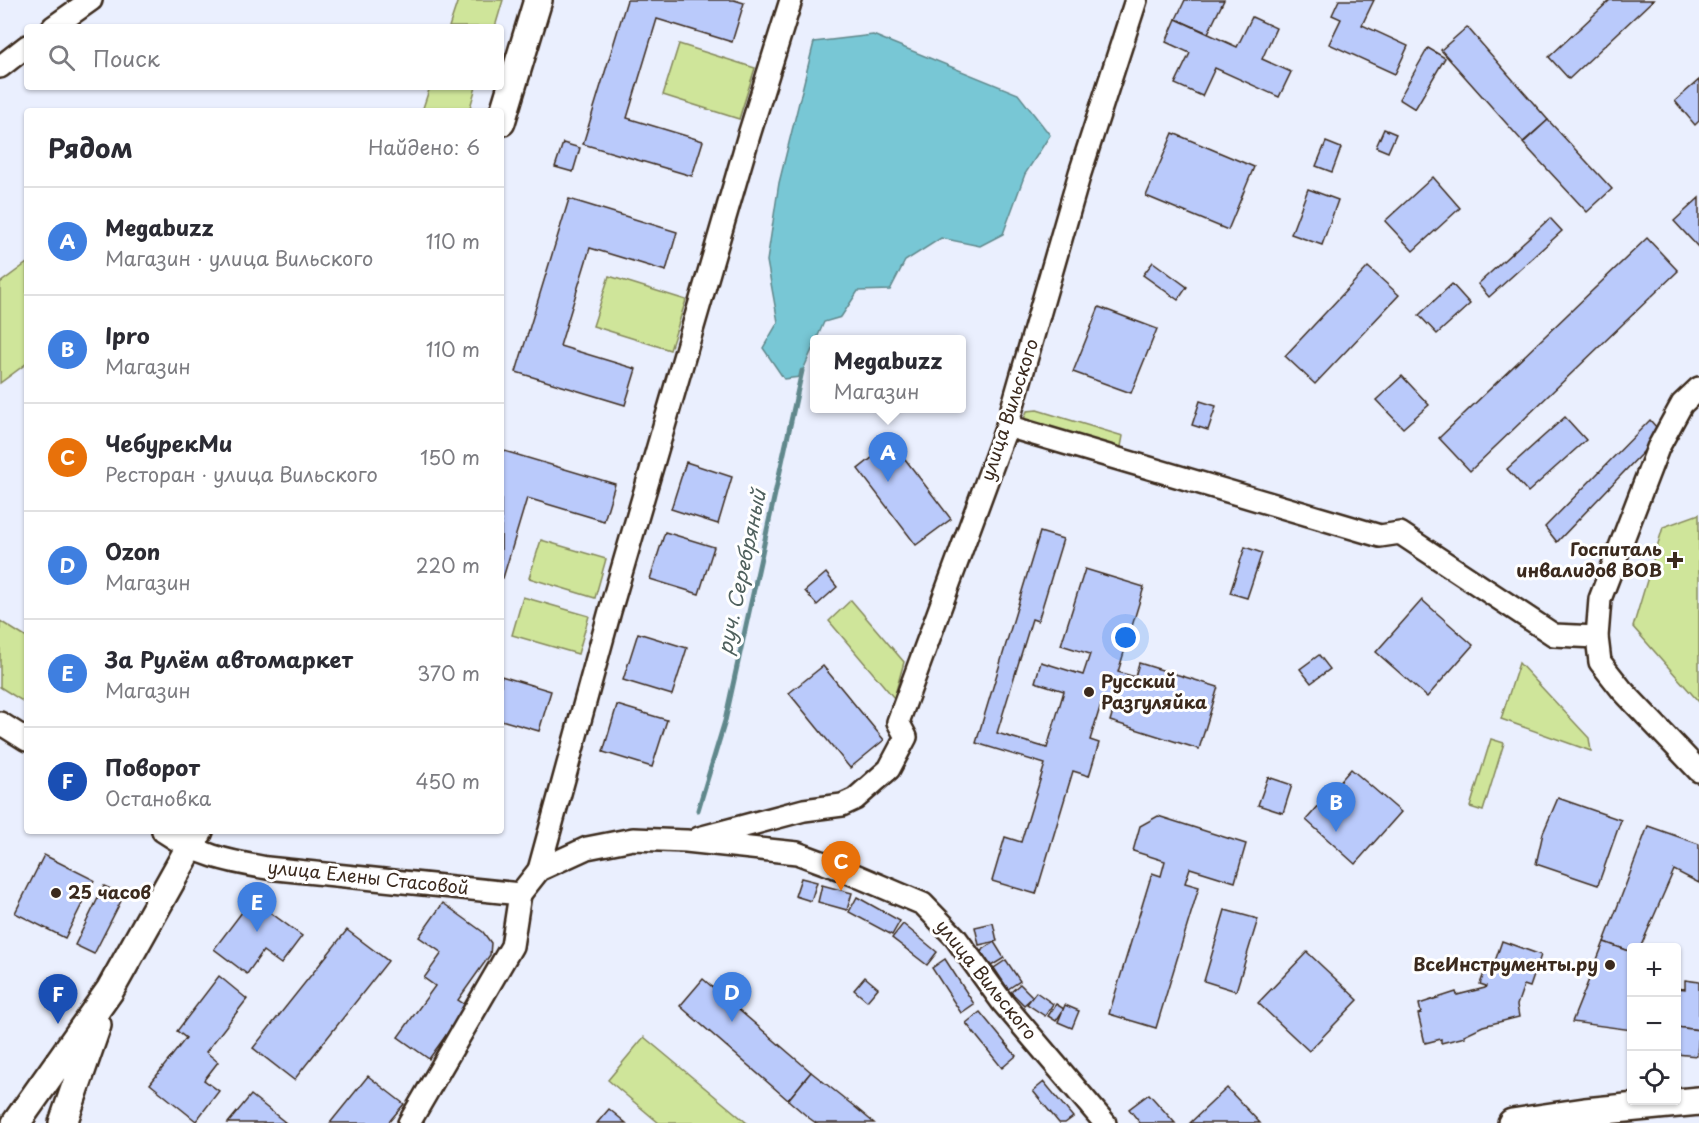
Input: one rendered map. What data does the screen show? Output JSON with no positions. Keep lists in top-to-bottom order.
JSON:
{
  "streets": {
    "street": ["улица Вильского", "улица Елены Стасовой"]
  },
  "water": ["руч. Серебряный"],
  "places": {
    "health": ["Госпиталь инвалидов ВОВ"],
    "other": ["Русский Разгуляйка", "25 часов", "ВсеИнструменты.ру"]
  },
  "page": {
    "search": "Поиск",
    "heading": ["Рядом", "Найдено: 6"],
    "list": [
      {
        "mark": "A",
        "name": "Megabuzz",
        "note": "Магазин · улица Вильского",
        "value": "110 m"
      },
      {
        "mark": "B",
        "name": "Ipro",
        "note": "Магазин",
        "value": "110 m"
      },
      {
        "mark": "C",
        "name": "ЧебурекМи",
        "note": "Ресторан · улица Вильского",
        "value": "150 m"
      },
      {
        "mark": "D",
        "name": "Ozon",
        "note": "Магазин",
        "value": "220 m"
      },
      {
        "mark": "E",
        "name": "За Рулём автомаркет",
        "note": "Магазин",
        "value": "370 m"
      },
      {
        "mark": "F",
        "name": "Поворот",
        "note": "Остановка",
        "value": "450 m"
      }
    ],
    "popup": ["Megabuzz", "Магазин"],
    "pins": [
      "A",
      "B",
      "C",
      "E",
      "D",
      "F"
    ],
    "map_buttons": ["+", "−"]
  }
}
